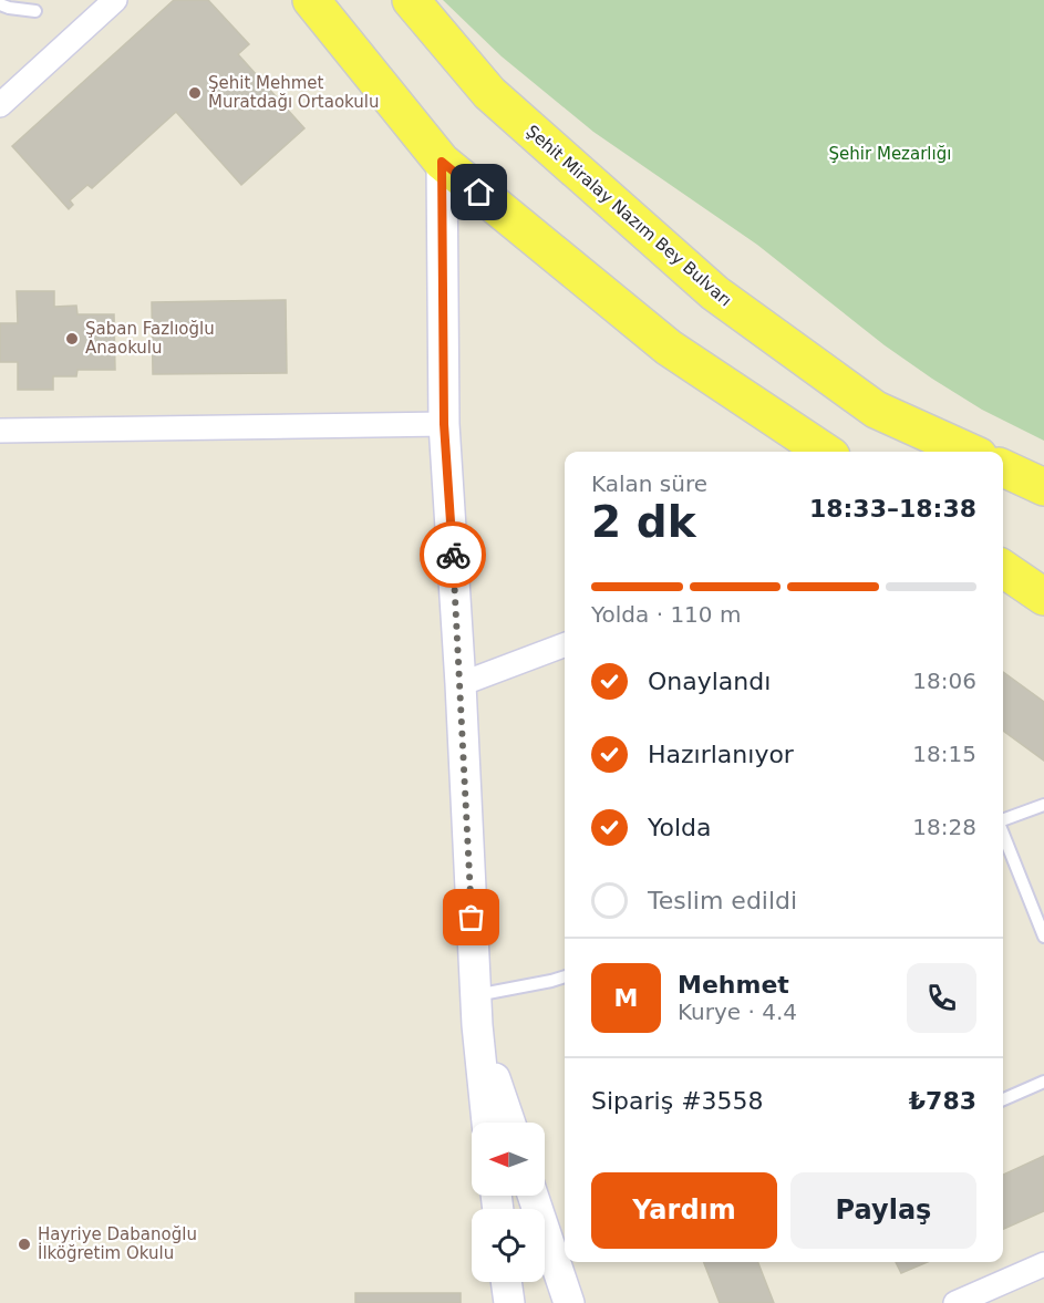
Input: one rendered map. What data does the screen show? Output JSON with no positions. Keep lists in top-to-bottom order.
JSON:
{
  "streets": {
    "main road": ["Şehit Miralay Nazım Bey Bulvarı"]
  },
  "parks": ["Şehir Mezarlığı"],
  "places": ["Şehit Mehmet Muratdağı Ortaokulu", "Şaban Fazlıoğlu Anaokulu", "Hayriye Dabanoğlu İlköğretim Okulu"],
  "north": "left",
  "page": {
    "heading": ["2 dk", "Kalan süre", "18:33–18:38"],
    "panel": [
      "Mehmet",
      "Kurye · 4.4",
      "Sipariş #3558",
      "₺783"
    ],
    "bar": "Yolda · 110 m",
    "list": [
      ["Onaylandı", "18:06"],
      ["Hazırlanıyor", "18:15"],
      ["Yolda", "18:28"],
      "Teslim edildi"
    ],
    "round": "M",
    "buttons": ["Yardım", "Paylaş"]
  }
}
